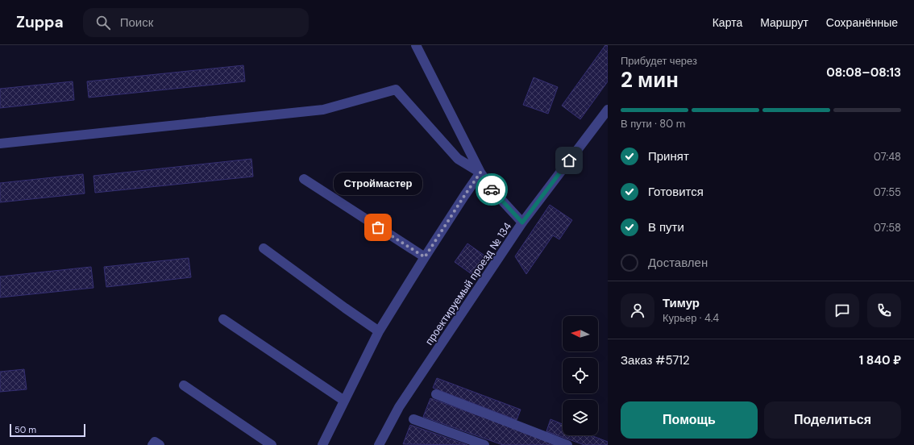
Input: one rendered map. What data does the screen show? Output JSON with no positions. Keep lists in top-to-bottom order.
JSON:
{
  "streets": {
    "street": ["проектируемый проезд № 134"]
  },
  "places": ["Строймастер"],
  "scale_bar": "50 m",
  "north": "left",
  "page": {
    "header": "Zuppa",
    "search": "Поиск",
    "nav": ["Карта", "Маршрут", "Сохранённые"],
    "heading": ["2 мин", "Прибудет через", "08:08–08:13"],
    "panel": [
      "Тимур",
      "Курьер · 4.4",
      "Заказ #5712",
      "1 840 ₽"
    ],
    "bar": "В пути · 80 m",
    "list": [
      ["Принят", "07:48"],
      ["Готовится", "07:55"],
      ["В пути", "07:58"],
      "Доставлен"
    ],
    "bubble": "Строймастер",
    "buttons": ["Помощь", "Поделиться"],
    "scale": "50 m"
  }
}
